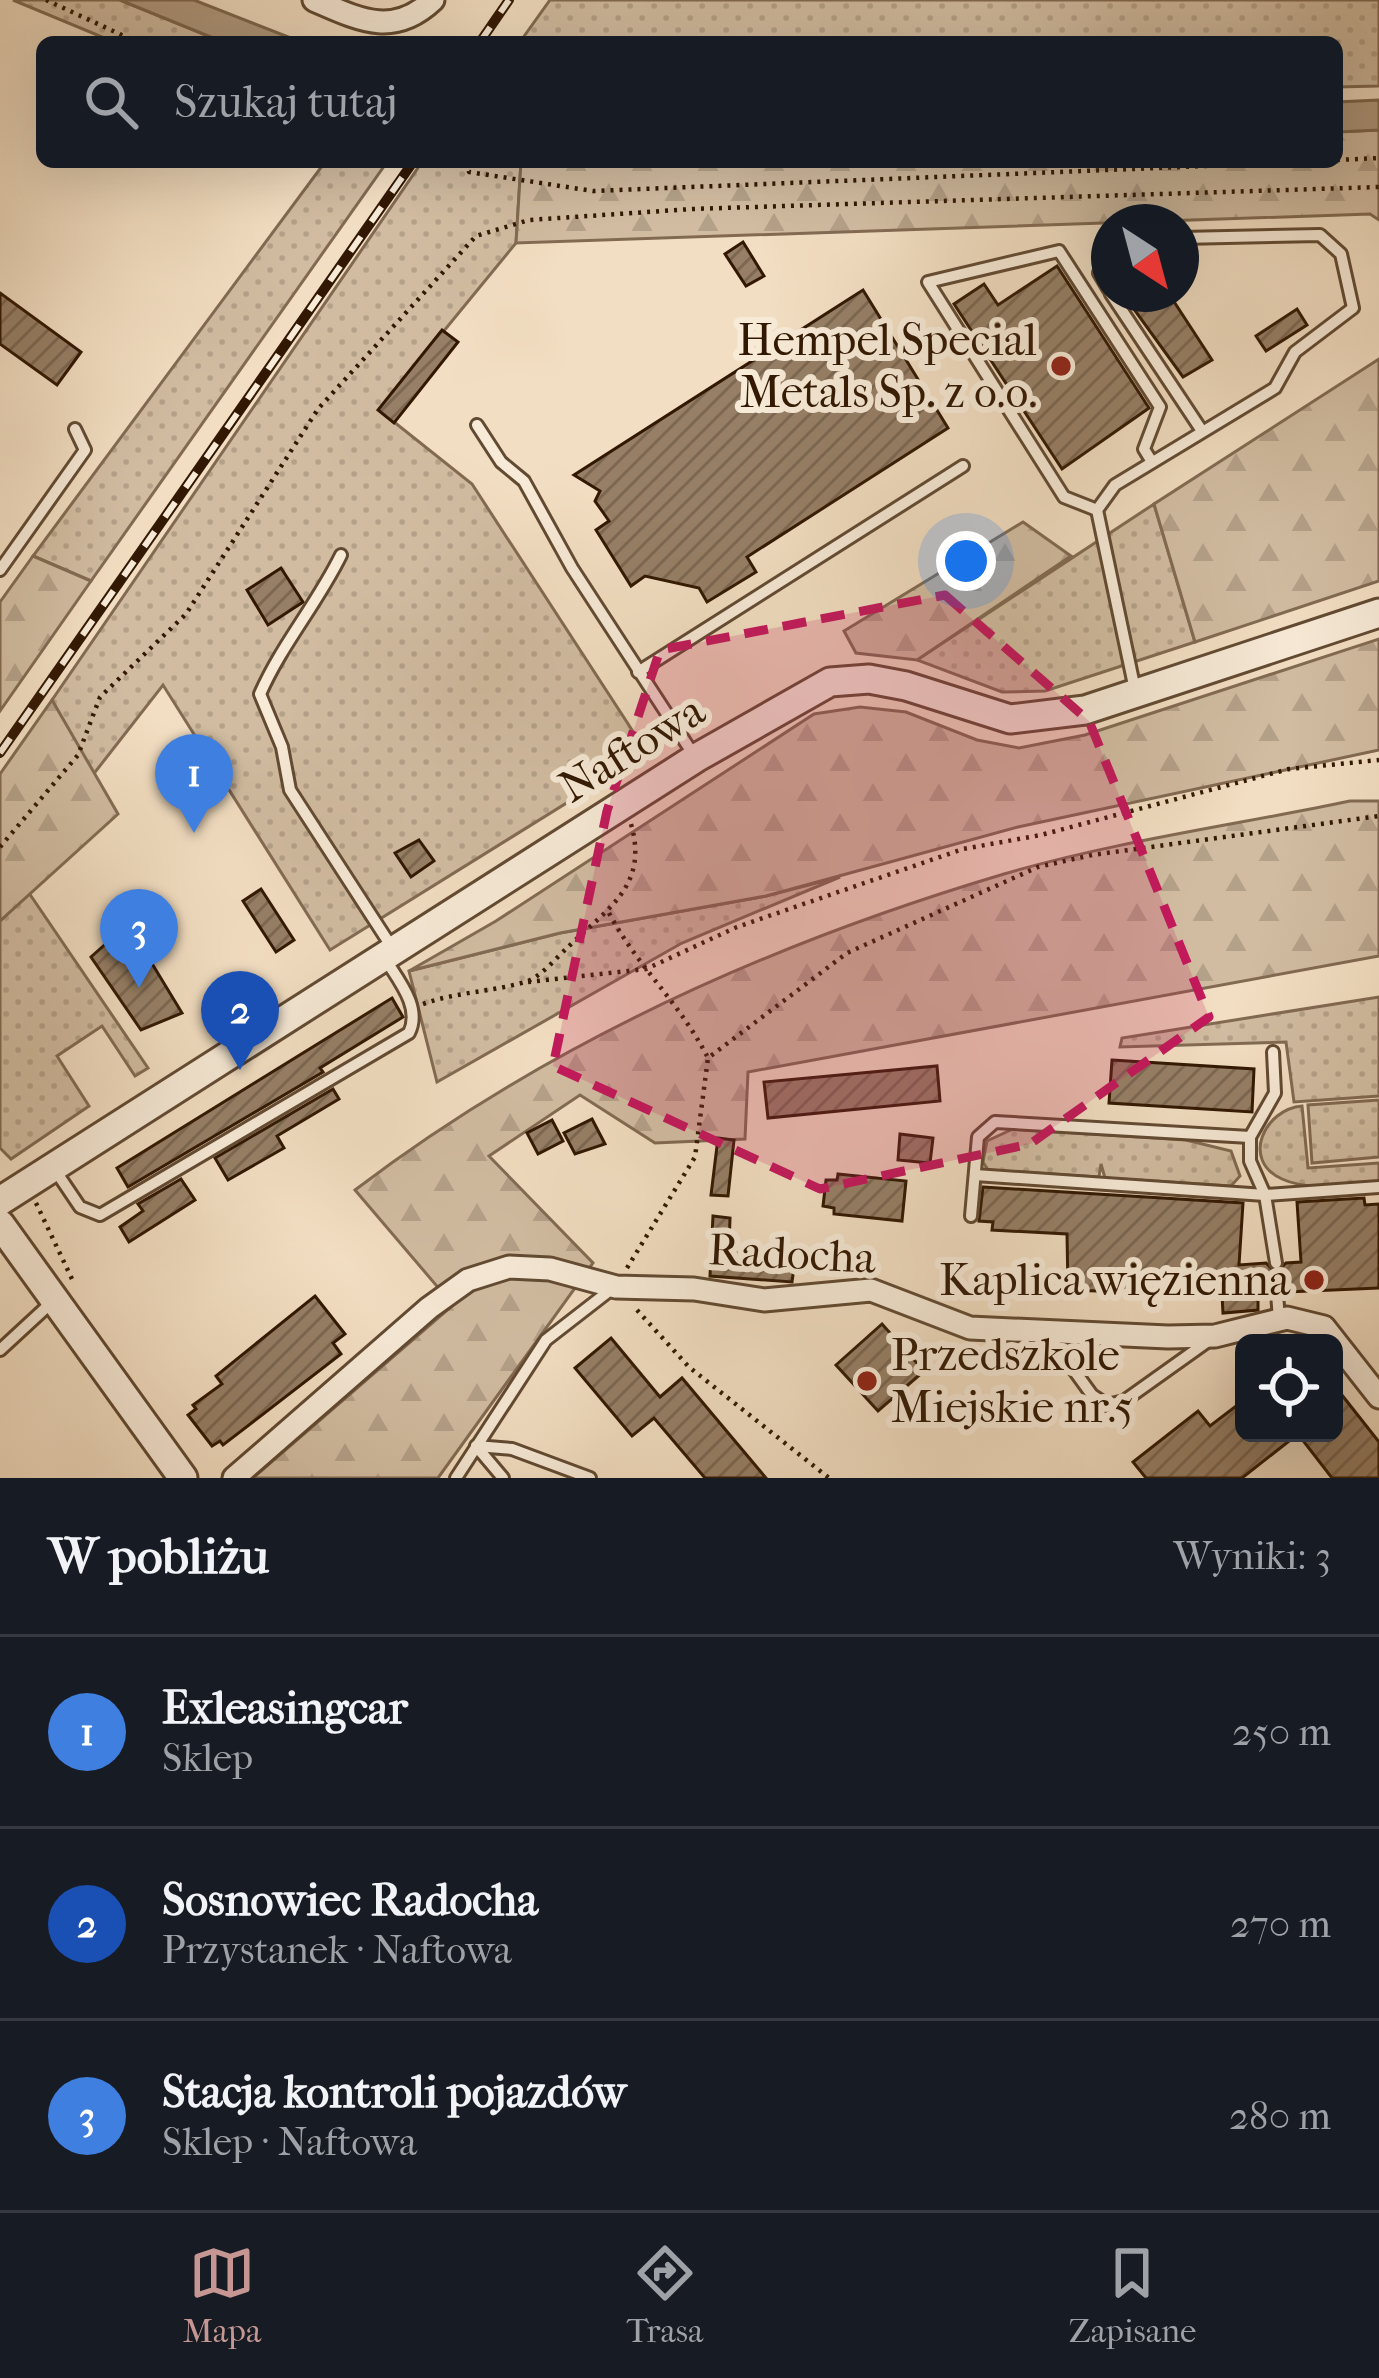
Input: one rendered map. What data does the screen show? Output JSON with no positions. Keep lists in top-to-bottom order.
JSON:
{
  "streets": {
    "street": ["Naftowa", "Radocha"]
  },
  "places": ["Hempel Special Metals Sp. z o.o.", "Kaplica więzienna", "Przedszkole Miejskie nr.5"],
  "north": "bottom right",
  "page": {
    "search": "Szukaj tutaj",
    "pins": ["1", "3", "2"],
    "heading": ["W pobliżu", "Wyniki: 3"],
    "list": [
      {
        "mark": "1",
        "name": "Exleasingcar",
        "note": "Sklep",
        "value": "250 m"
      },
      {
        "mark": "2",
        "name": "Sosnowiec Radocha",
        "note": "Przystanek · Naftowa",
        "value": "270 m"
      },
      {
        "mark": "3",
        "name": "Stacja kontroli pojazdów",
        "note": "Sklep · Naftowa",
        "value": "280 m"
      }
    ],
    "nav": ["Mapa", "Trasa", "Zapisane"]
  }
}
